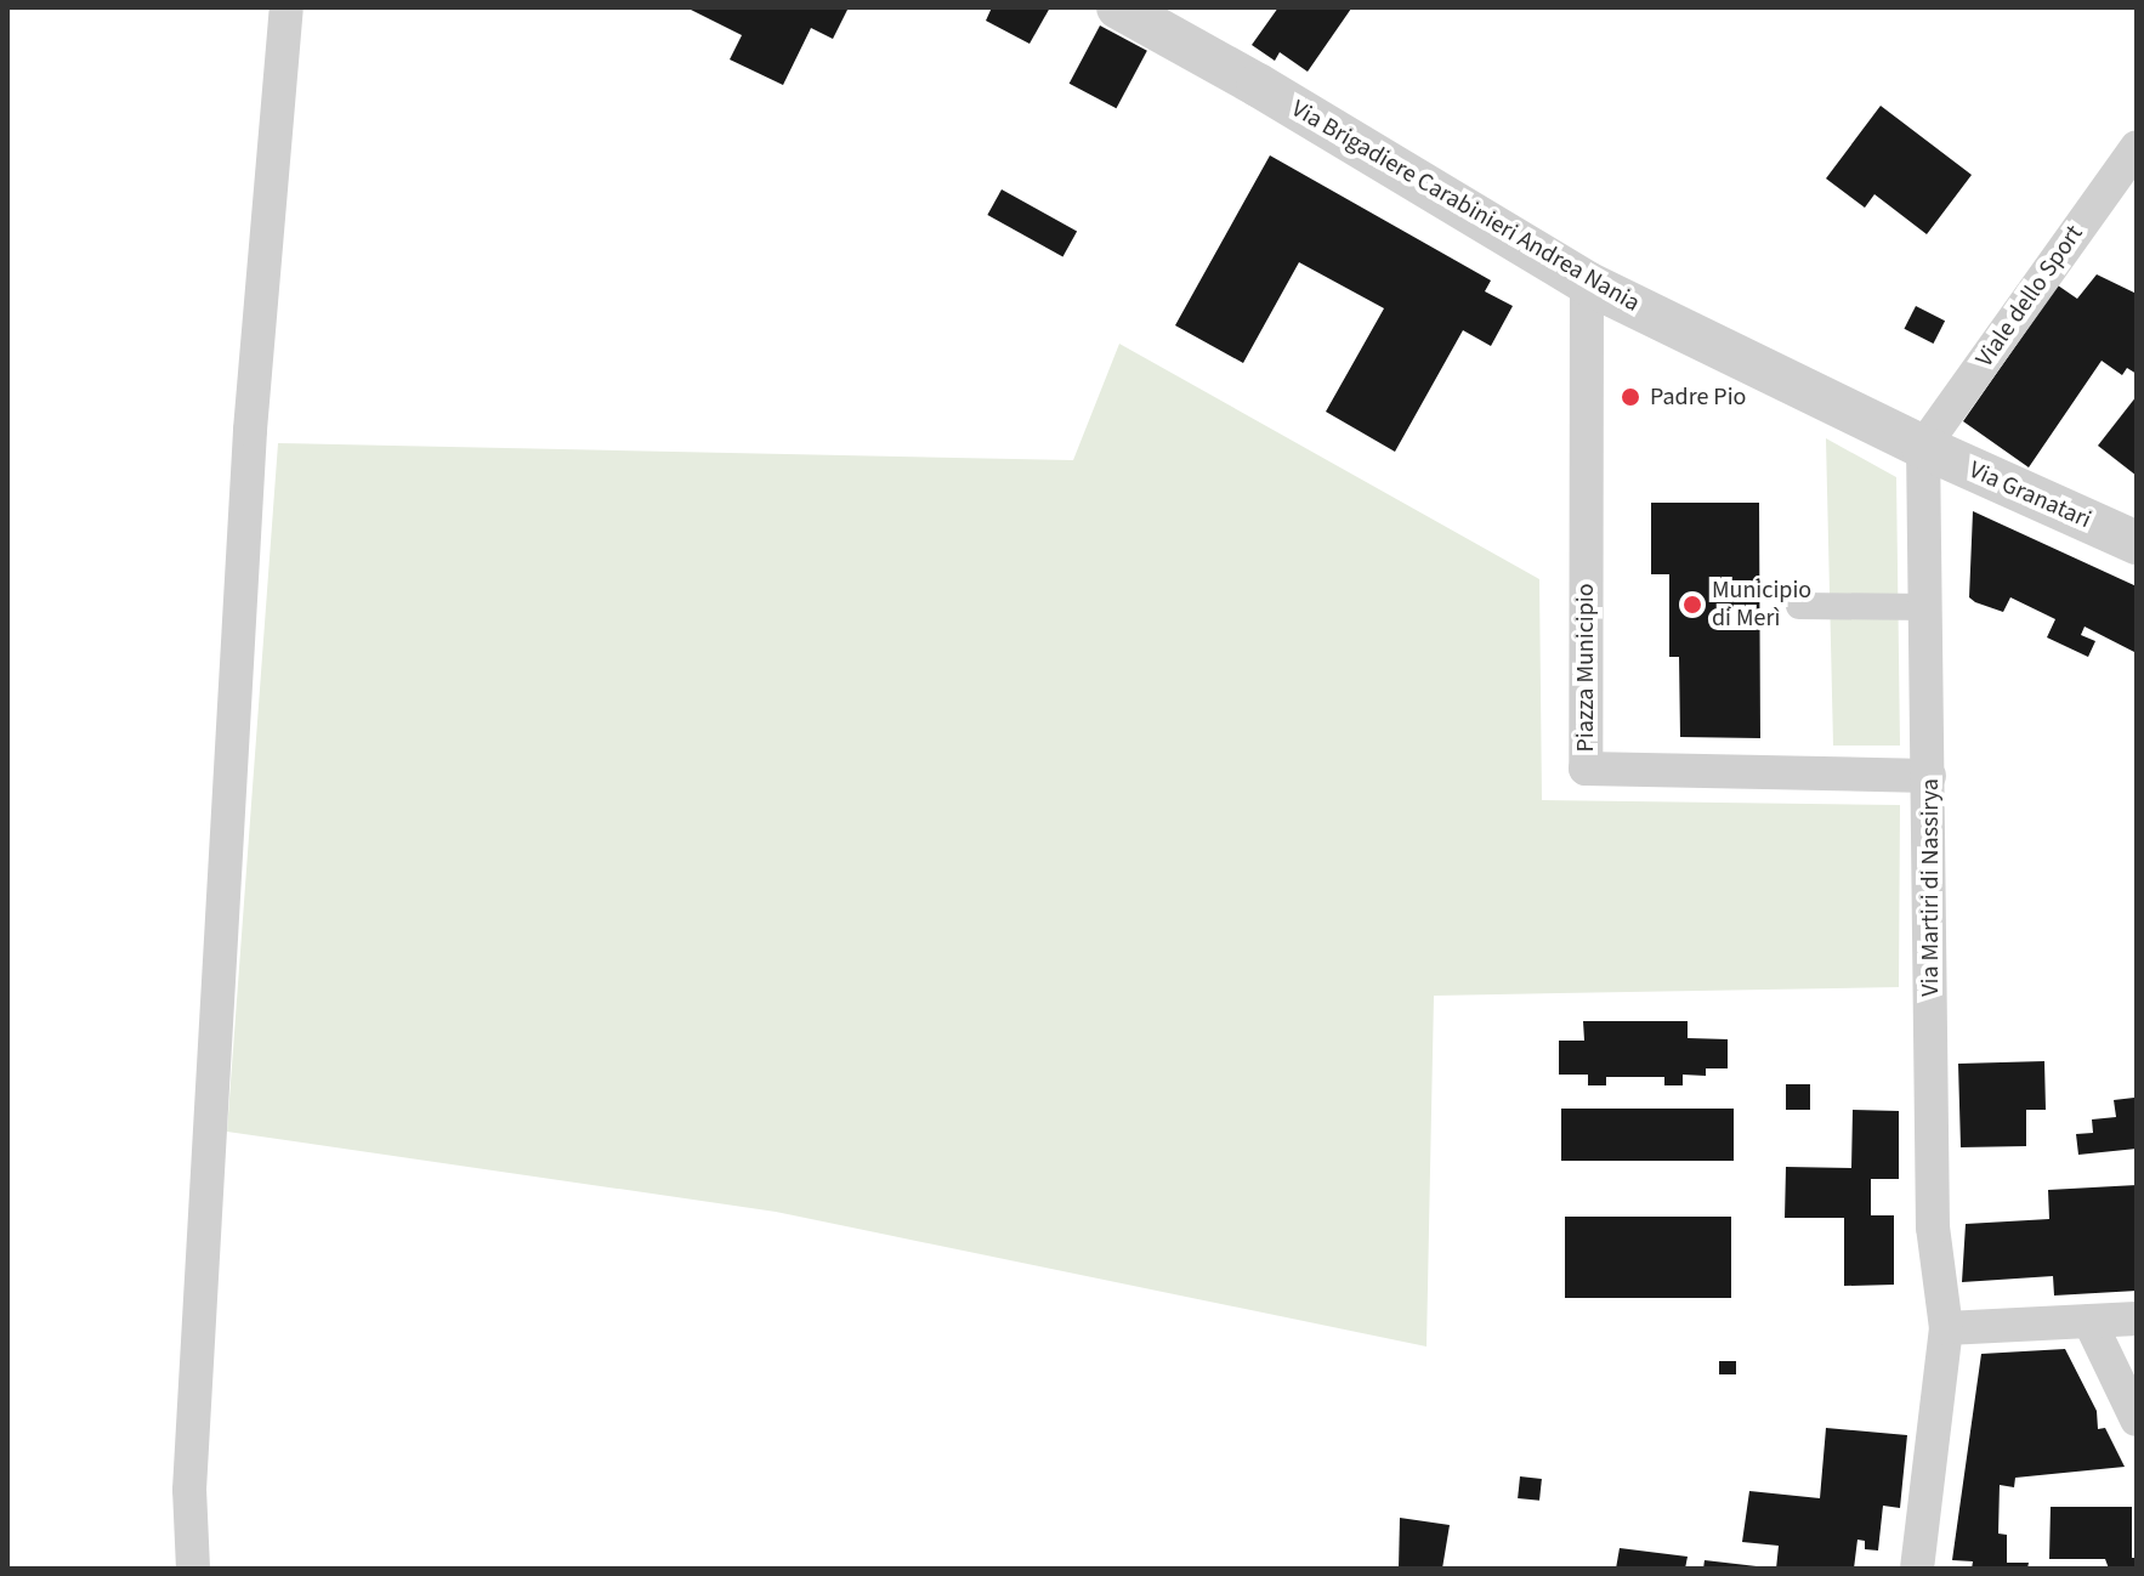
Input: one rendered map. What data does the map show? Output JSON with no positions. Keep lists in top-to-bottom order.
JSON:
{
  "streets": {
    "street": [
      "Via Brigadiere Carabinieri Andrea Nania",
      "Viale dello Sport",
      "Via Granatari",
      "Piazza Municipio",
      "Via Martiri di Nassirya"
    ]
  },
  "crossings": [
    ["Via Brigadiere Carabinieri Andrea Nania", "Viale dello Sport"],
    ["Via Brigadiere Carabinieri Andrea Nania", "Via Granatari"],
    ["Via Brigadiere Carabinieri Andrea Nania", "Piazza Municipio"],
    ["Via Brigadiere Carabinieri Andrea Nania", "Via Martiri di Nassirya"],
    ["Viale dello Sport", "Via Granatari"],
    ["Viale dello Sport", "Via Martiri di Nassirya"],
    ["Via Granatari", "Via Martiri di Nassirya"],
    ["Piazza Municipio", "Via Martiri di Nassirya"]
  ],
  "places": ["Padre Pio", "Municipio di Merì"]
}
